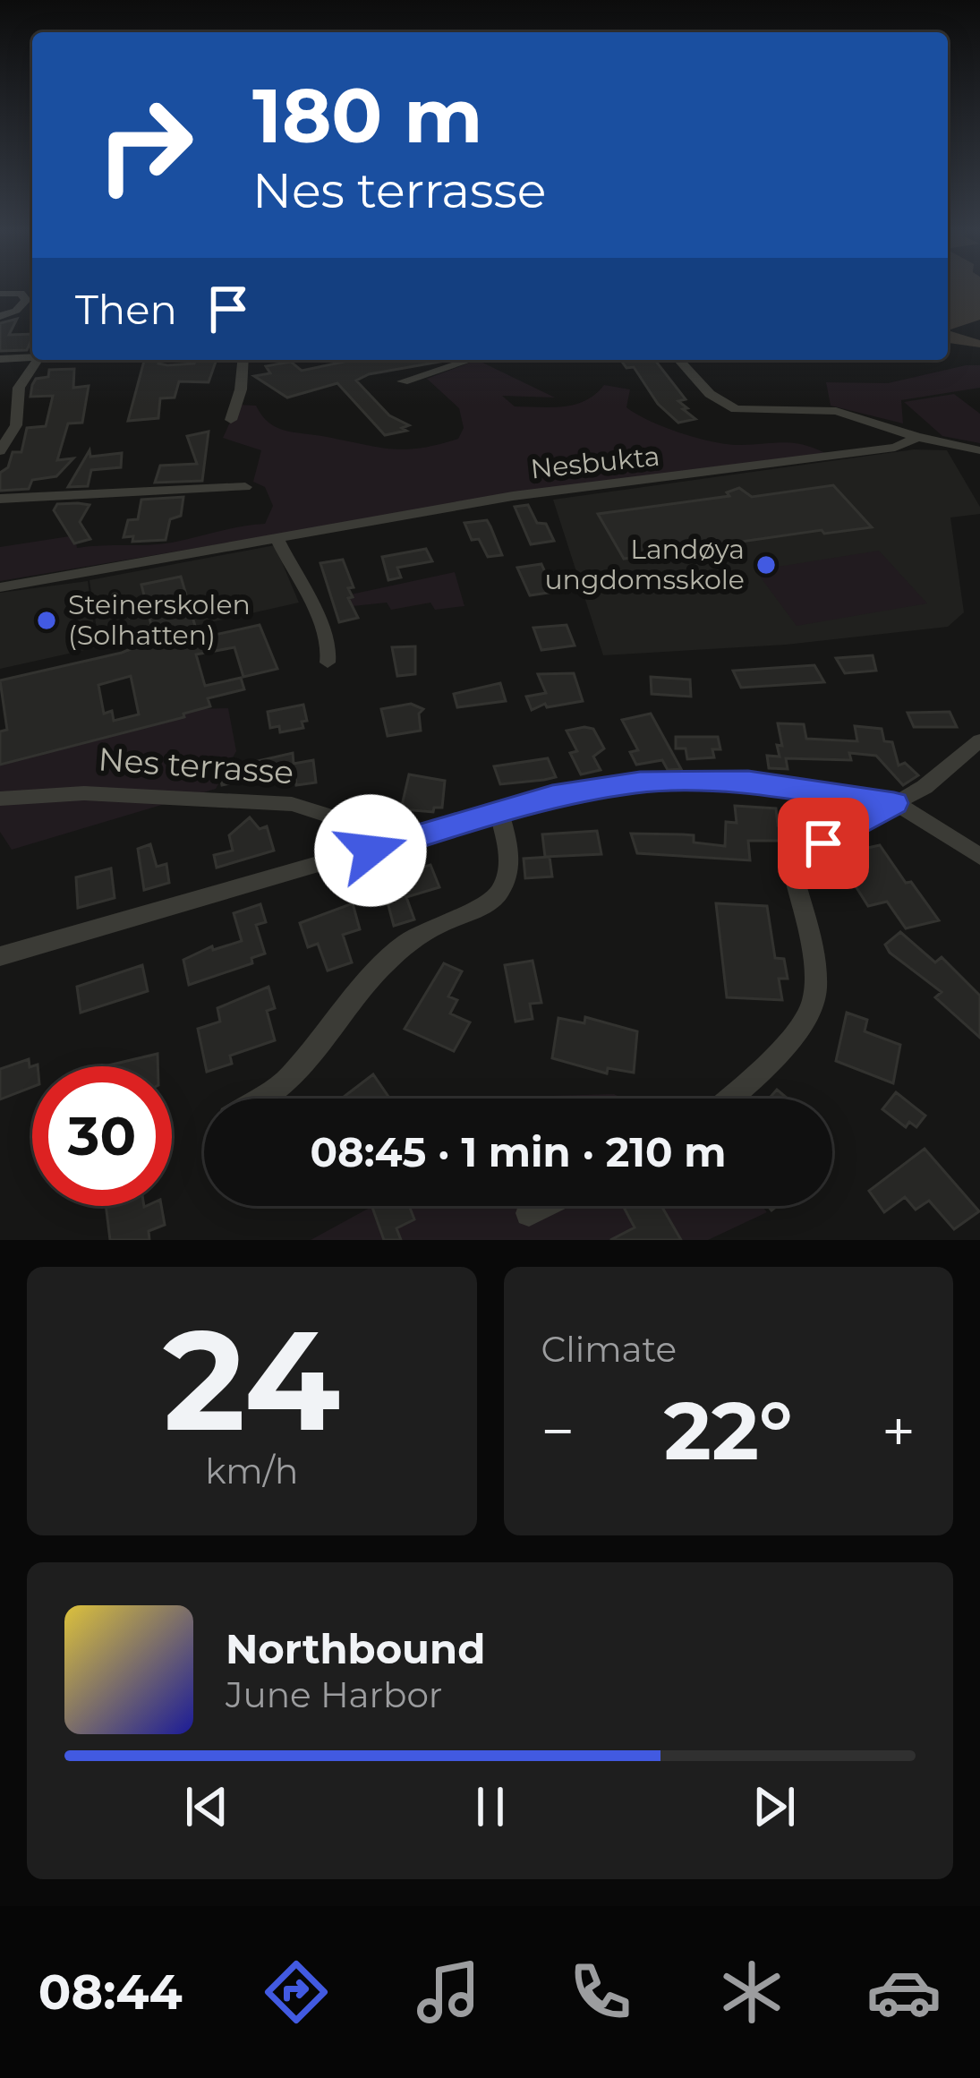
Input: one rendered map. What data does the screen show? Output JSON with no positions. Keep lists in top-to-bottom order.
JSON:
{
  "streets": {
    "street": ["Nesbukta", "Nes terrasse"]
  },
  "places": ["Landøya ungdomsskole", "Steinerskolen (Solhatten)"],
  "page": {
    "turn": ["180 m", "Nes terrasse"],
    "then": "Then",
    "limit": "30",
    "trip": "08:45 · 1 min · 210 m",
    "tile": [
      ["24", "km/h"],
      "Climate"
    ],
    "heat": ["−", "22°", "+"],
    "song": ["Northbound", "June Harbor"],
    "tabs": "08:44"
  }
}
